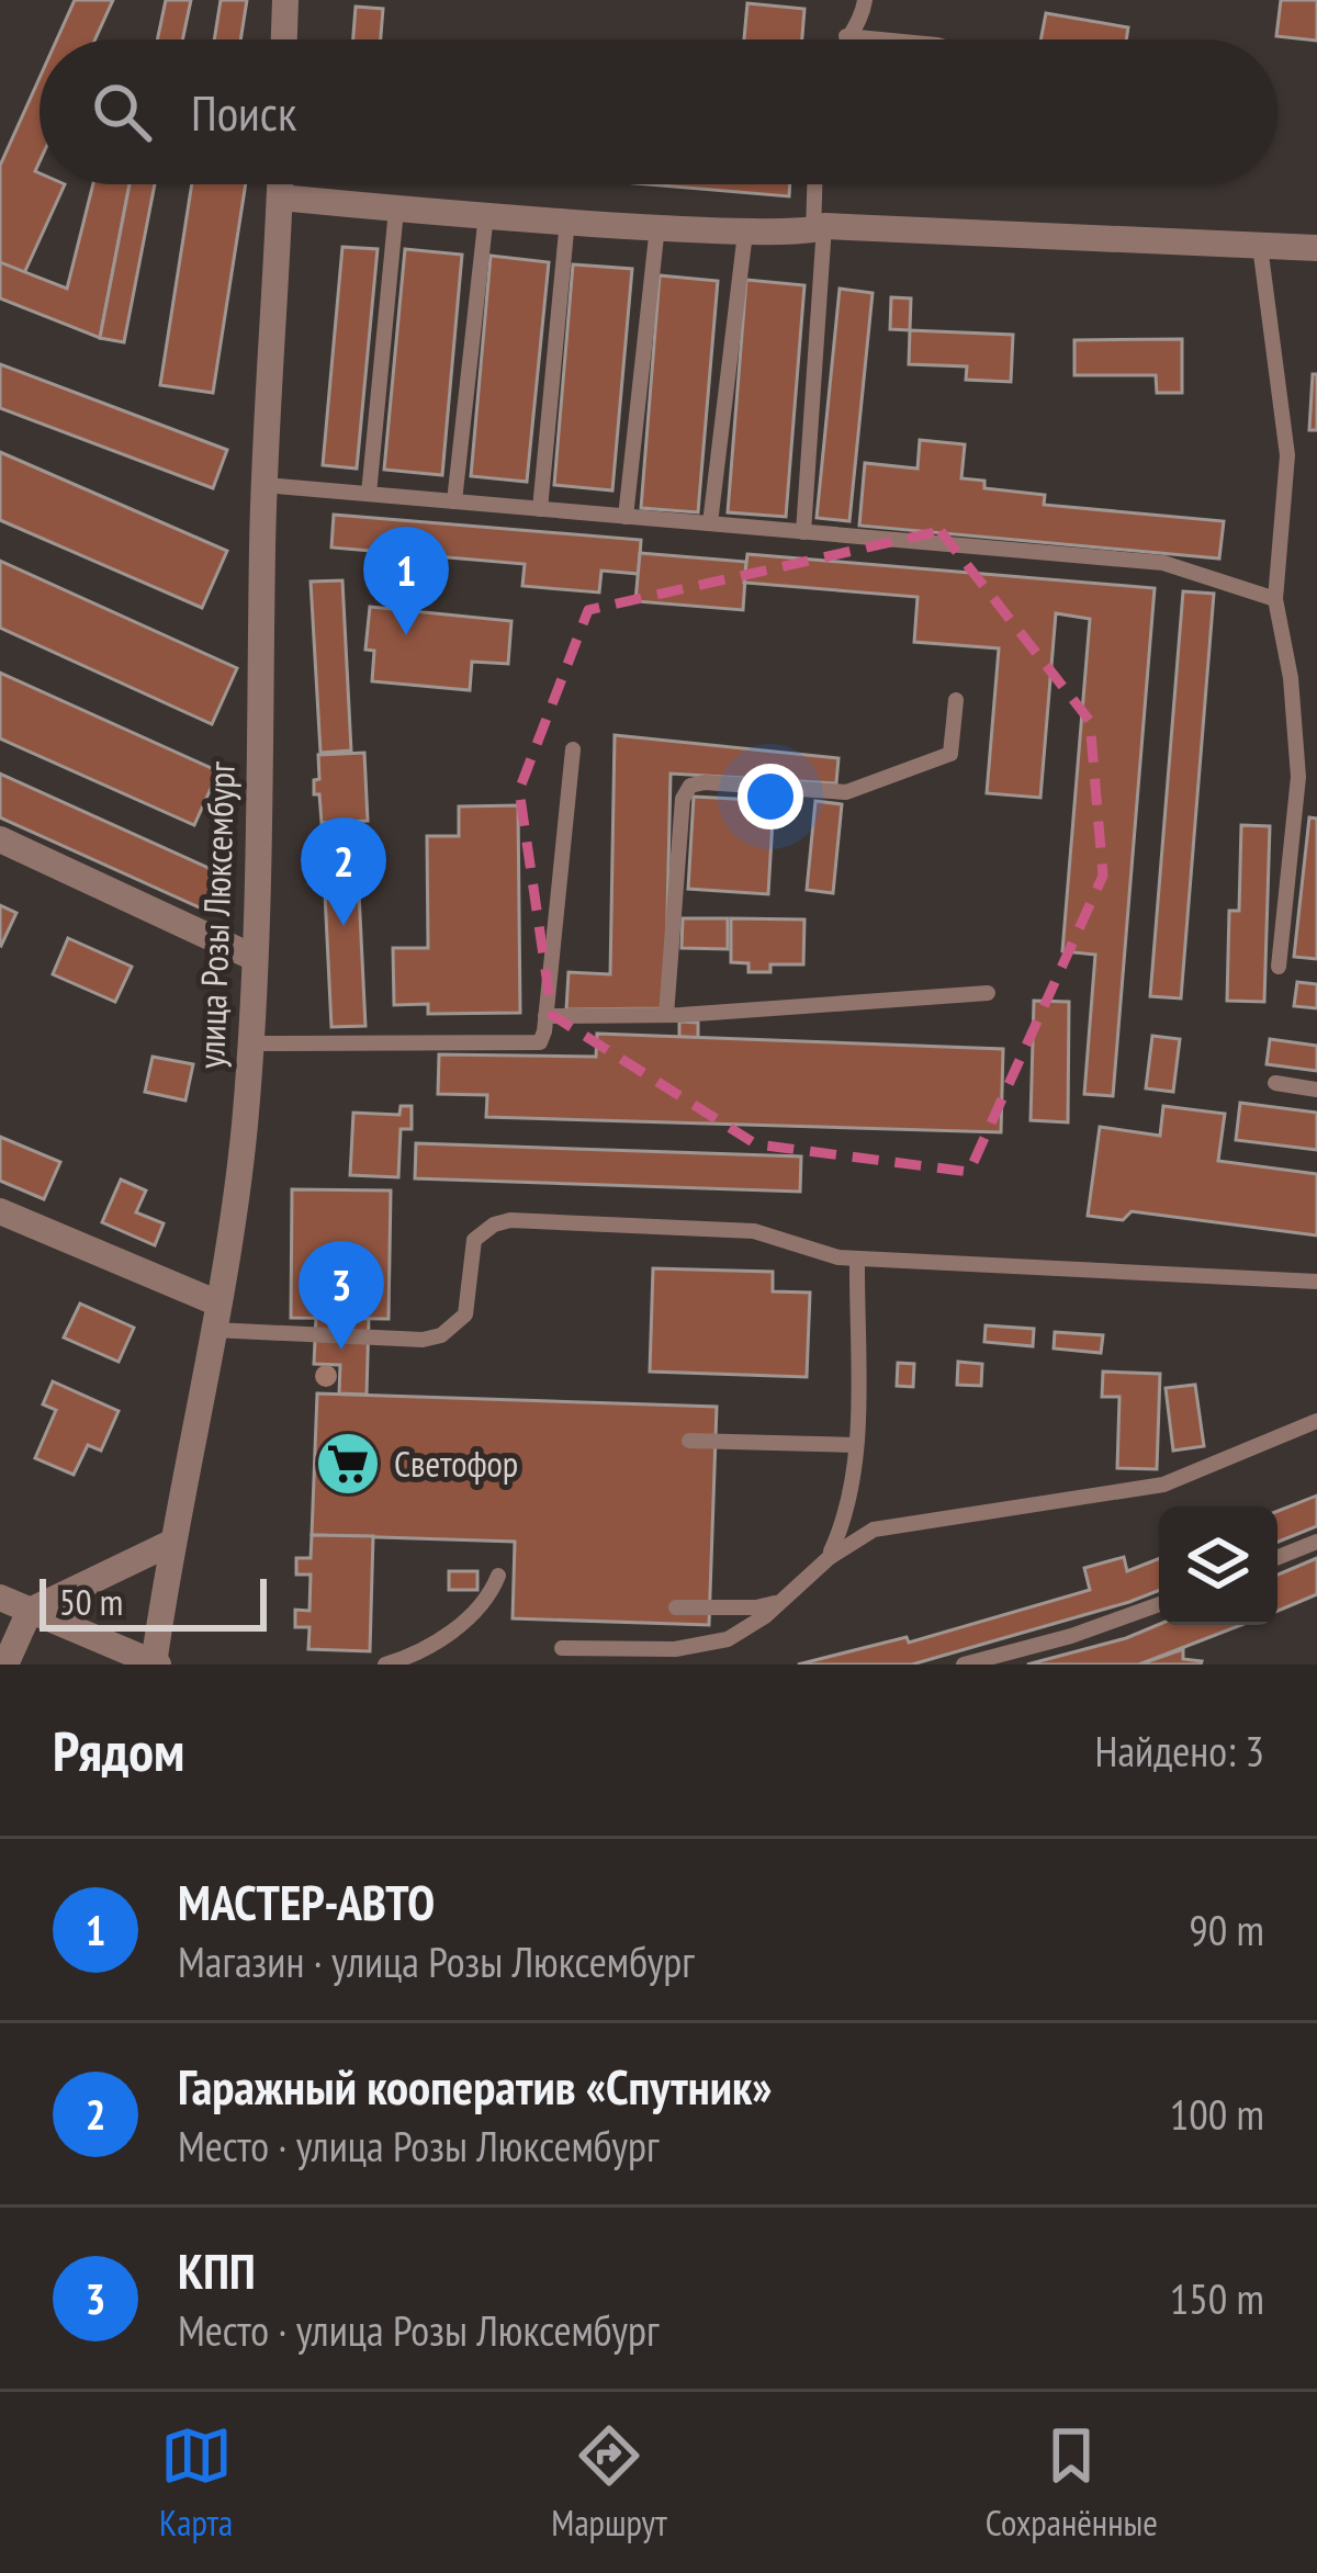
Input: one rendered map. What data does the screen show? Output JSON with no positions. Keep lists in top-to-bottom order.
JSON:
{
  "streets": {
    "street": ["улица Розы Люксембург"]
  },
  "places": {
    "supermarket": ["Светофор"]
  },
  "scale_bar": "50 m",
  "page": {
    "search": "Поиск",
    "pins": ["1", "2", "3"],
    "scale": "50 m",
    "heading": ["Рядом", "Найдено: 3"],
    "list": [
      {
        "mark": "1",
        "name": "МАСТЕР-АВТО",
        "note": "Магазин · улица Розы Люксембург",
        "value": "90 m"
      },
      {
        "mark": "2",
        "name": "Гаражный кооператив «Спутник»",
        "note": "Место · улица Розы Люксембург",
        "value": "100 m"
      },
      {
        "mark": "3",
        "name": "КПП",
        "note": "Место · улица Розы Люксембург",
        "value": "150 m"
      }
    ],
    "nav": ["Карта", "Маршрут", "Сохранённые"]
  }
}
